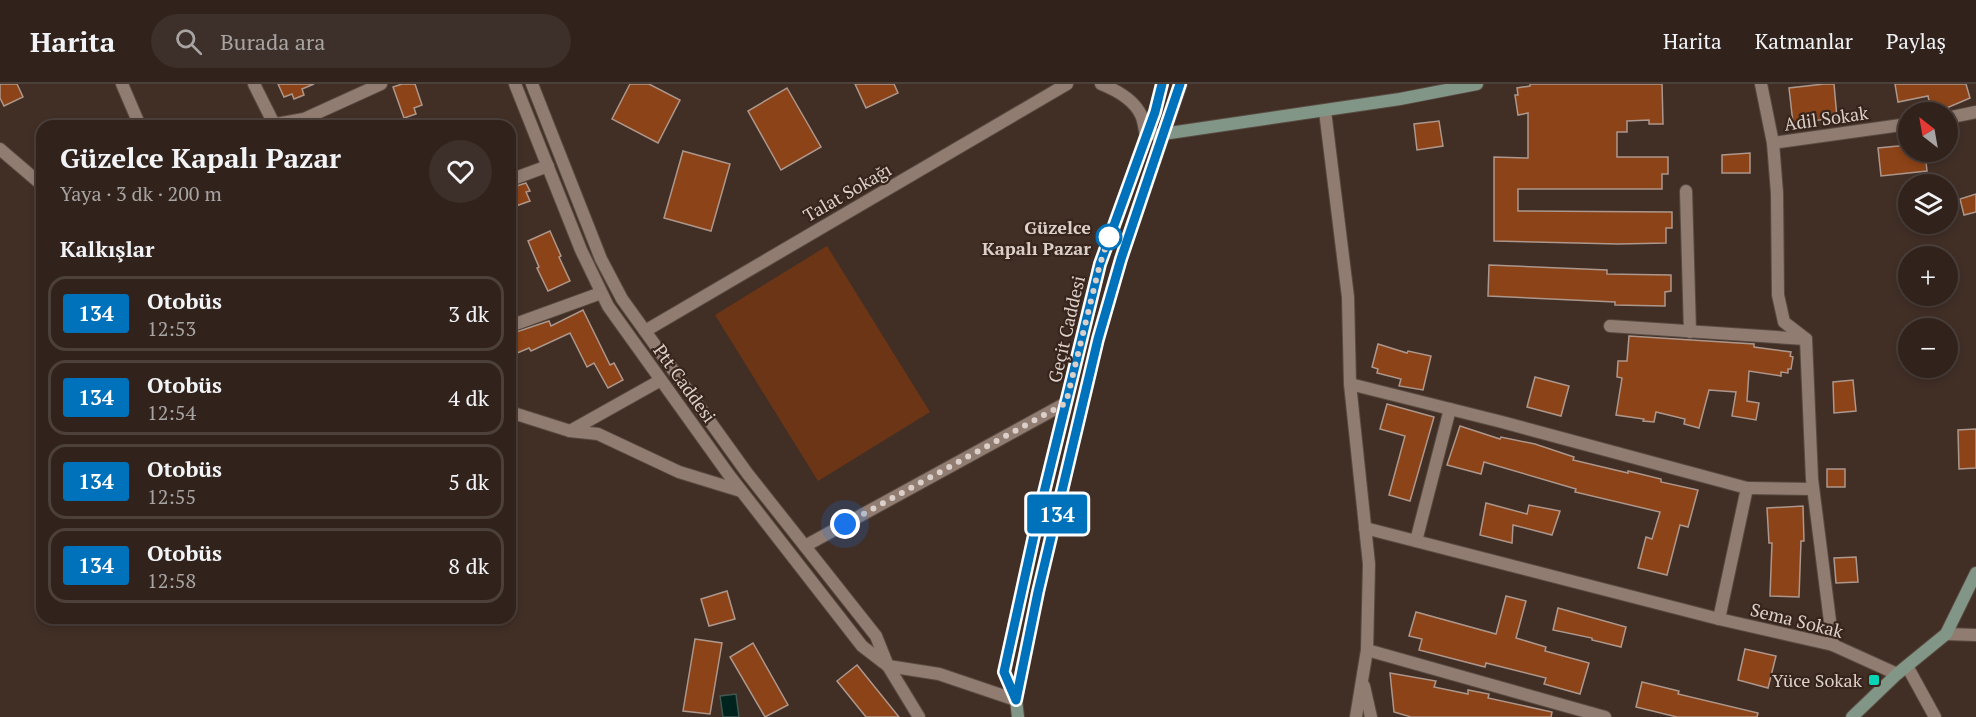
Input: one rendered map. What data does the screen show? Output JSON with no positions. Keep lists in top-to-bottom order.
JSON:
{
  "streets": {
    "main road": ["Geçit Caddesi"],
    "street": [
      "Adil Sokak",
      "Talat Sokağı",
      "Ptt Caddesi",
      "Sema Sokak"
    ]
  },
  "crossings": [
    ["Talat Sokağı", "Ptt Caddesi"]
  ],
  "places": {
    "other": ["Güzelce Kapalı Pazar"],
    "transit": ["Yüce Sokak"]
  },
  "lines": ["bus line 134"],
  "north": "top left",
  "page": {
    "header": "Harita",
    "search": "Burada ara",
    "nav": ["Harita", "Katmanlar", "Paylaş"],
    "on_map": "134",
    "map_buttons": ["+", "−"],
    "heading": [
      ["Güzelce Kapalı Pazar", "Yaya · 3 dk · 200 m"],
      "Kalkışlar"
    ],
    "list": [
      {
        "mark": "134",
        "name": "Otobüs",
        "note": "12:53",
        "value": "3 dk"
      },
      {
        "mark": "134",
        "name": "Otobüs",
        "note": "12:54",
        "value": "4 dk"
      },
      {
        "mark": "134",
        "name": "Otobüs",
        "note": "12:55",
        "value": "5 dk"
      },
      {
        "mark": "134",
        "name": "Otobüs",
        "note": "12:58",
        "value": "8 dk"
      }
    ]
  }
}
